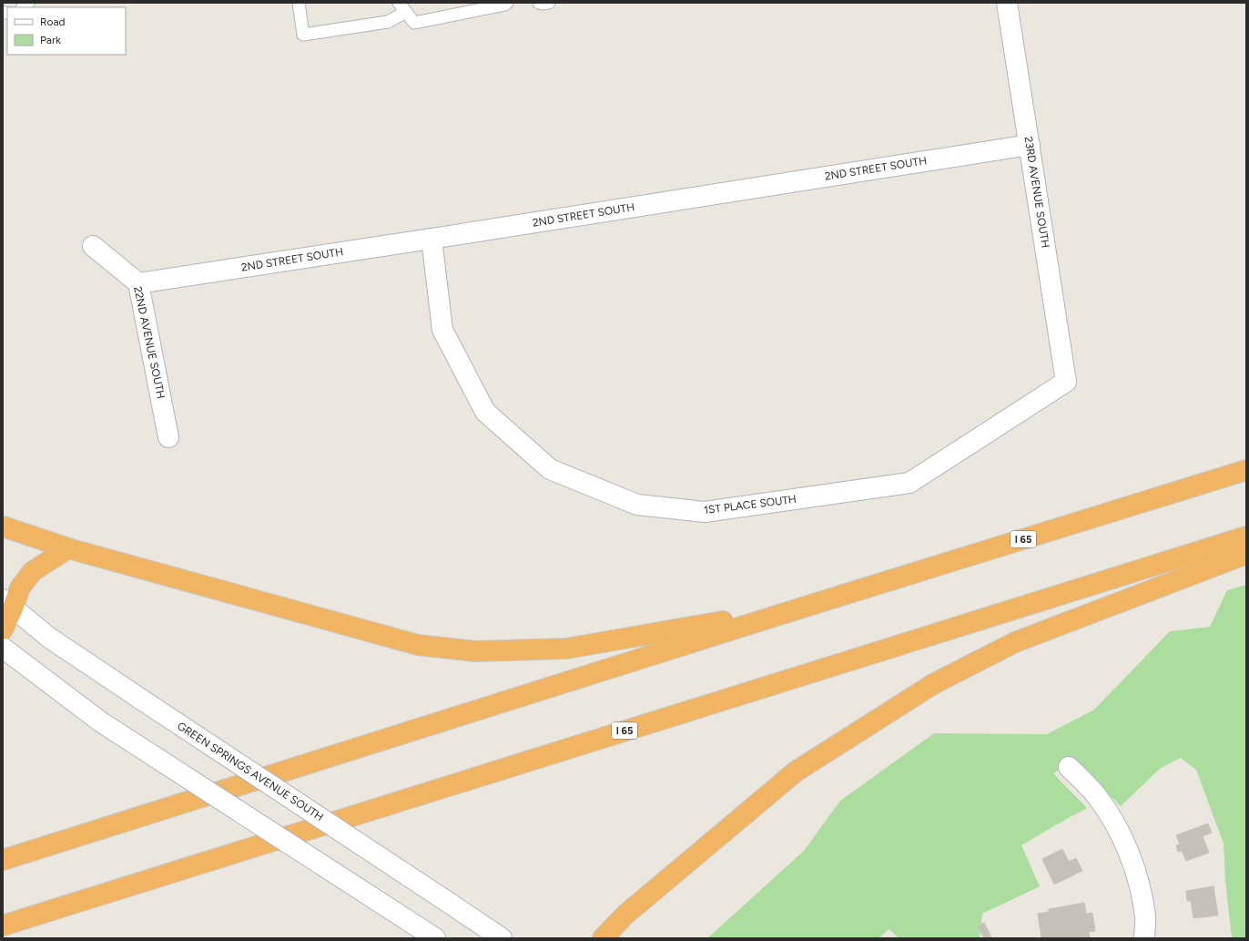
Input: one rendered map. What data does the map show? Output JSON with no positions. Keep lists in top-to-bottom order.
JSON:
{
  "streets": {
    "highway": ["I 65"],
    "street": [
      "2ND STREET SOUTH",
      "23RD AVENUE SOUTH",
      "22ND AVENUE SOUTH",
      "1ST PLACE SOUTH",
      "GREEN SPRINGS AVENUE SOUTH"
    ]
  },
  "crossings": [
    ["2ND STREET SOUTH", "23RD AVENUE SOUTH"],
    ["2ND STREET SOUTH", "22ND AVENUE SOUTH"],
    ["2ND STREET SOUTH", "1ST PLACE SOUTH"],
    ["23RD AVENUE SOUTH", "1ST PLACE SOUTH"]
  ],
  "legend": ["Road", "Park"]
}
